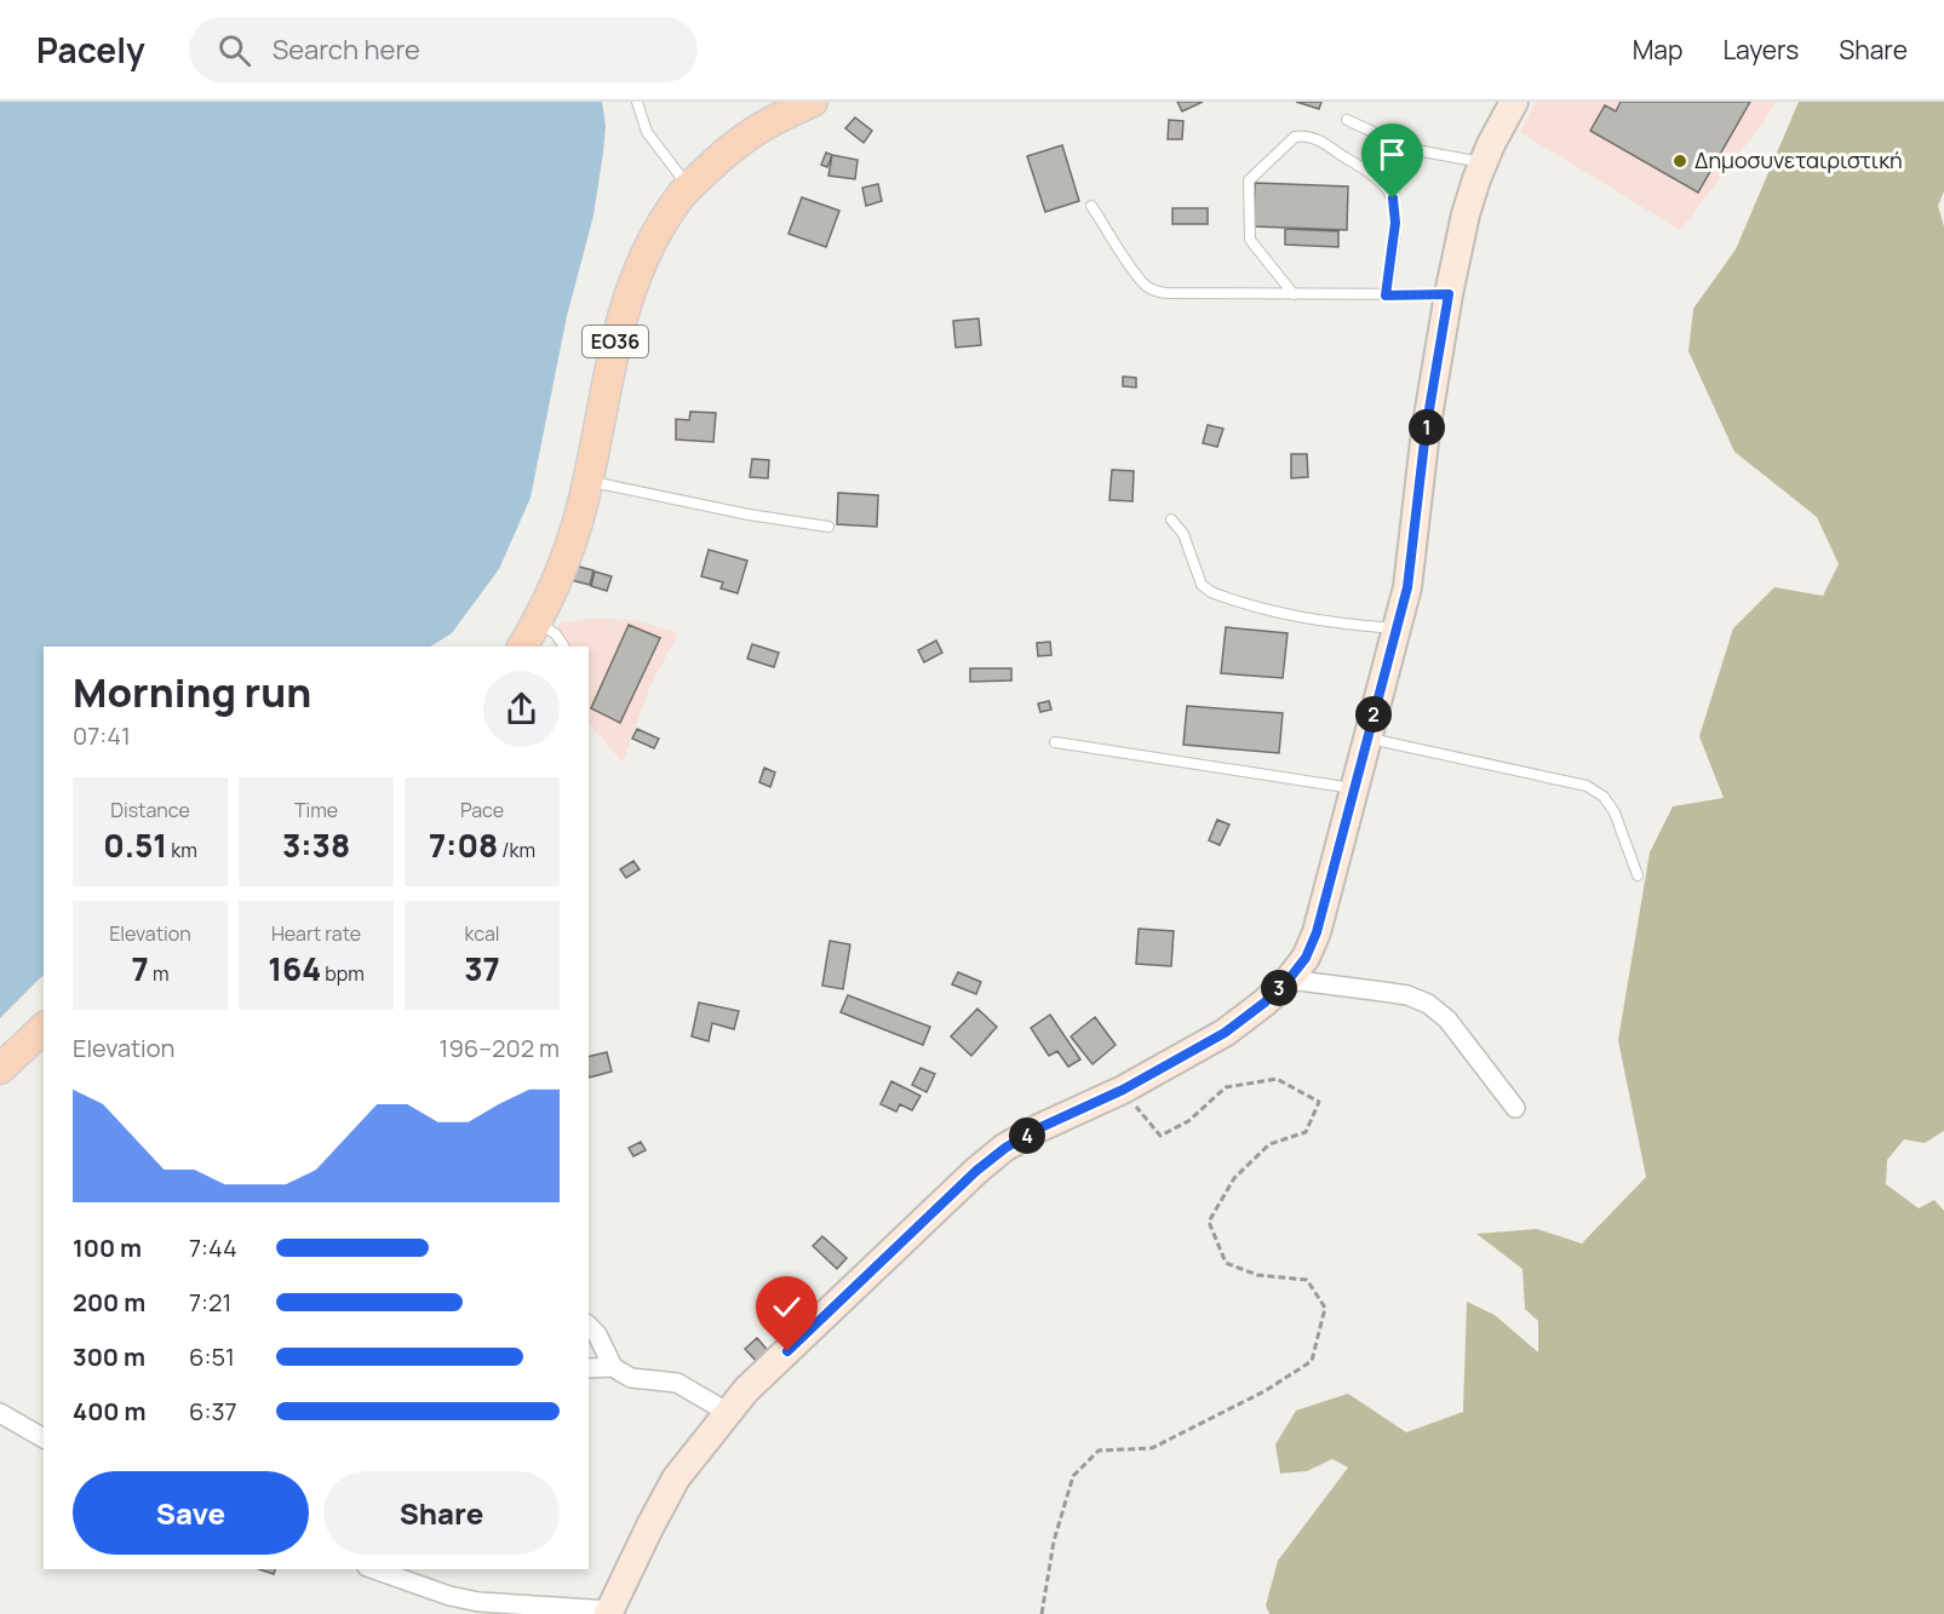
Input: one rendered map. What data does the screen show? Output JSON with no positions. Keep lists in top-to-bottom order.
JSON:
{
  "streets": {
    "main road": ["ΕΟ36"]
  },
  "places": ["Δημοσυνεταιριστική"],
  "page": {
    "header": "Pacely",
    "search": "Search here",
    "nav": ["Map", "Layers", "Share"],
    "pins": [
      "1",
      "2",
      "3",
      "4"
    ],
    "heading": ["Morning run", "07:41"],
    "stats": [
      ["Distance", "0.51 km"],
      ["Time", "3:38"],
      ["Pace", "7:08 /km"],
      ["Elevation", "7 m"],
      ["Heart rate", "164 bpm"],
      ["kcal", "37"]
    ],
    "chart": ["Elevation", "196–202 m"],
    "list": [
      {
        "name": "100 m",
        "note": "7:44"
      },
      {
        "name": "200 m",
        "note": "7:21"
      },
      {
        "name": "300 m",
        "note": "6:51"
      },
      {
        "name": "400 m",
        "note": "6:37"
      }
    ],
    "buttons": ["Save", "Share"]
  }
}
